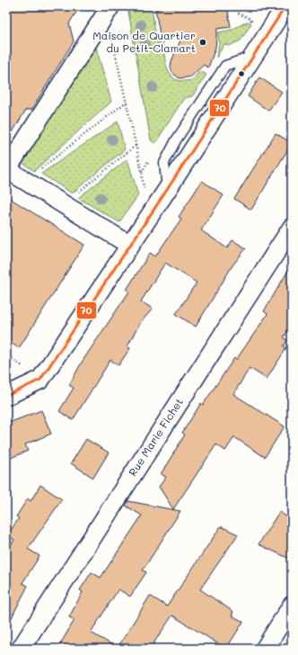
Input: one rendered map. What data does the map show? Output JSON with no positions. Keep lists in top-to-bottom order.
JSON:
{
  "streets": {
    "street": ["Rue Marie Fichet"]
  },
  "places": ["Maison de Quartier du Petit-Clamart"],
  "lines": ["transit line 70"]
}
